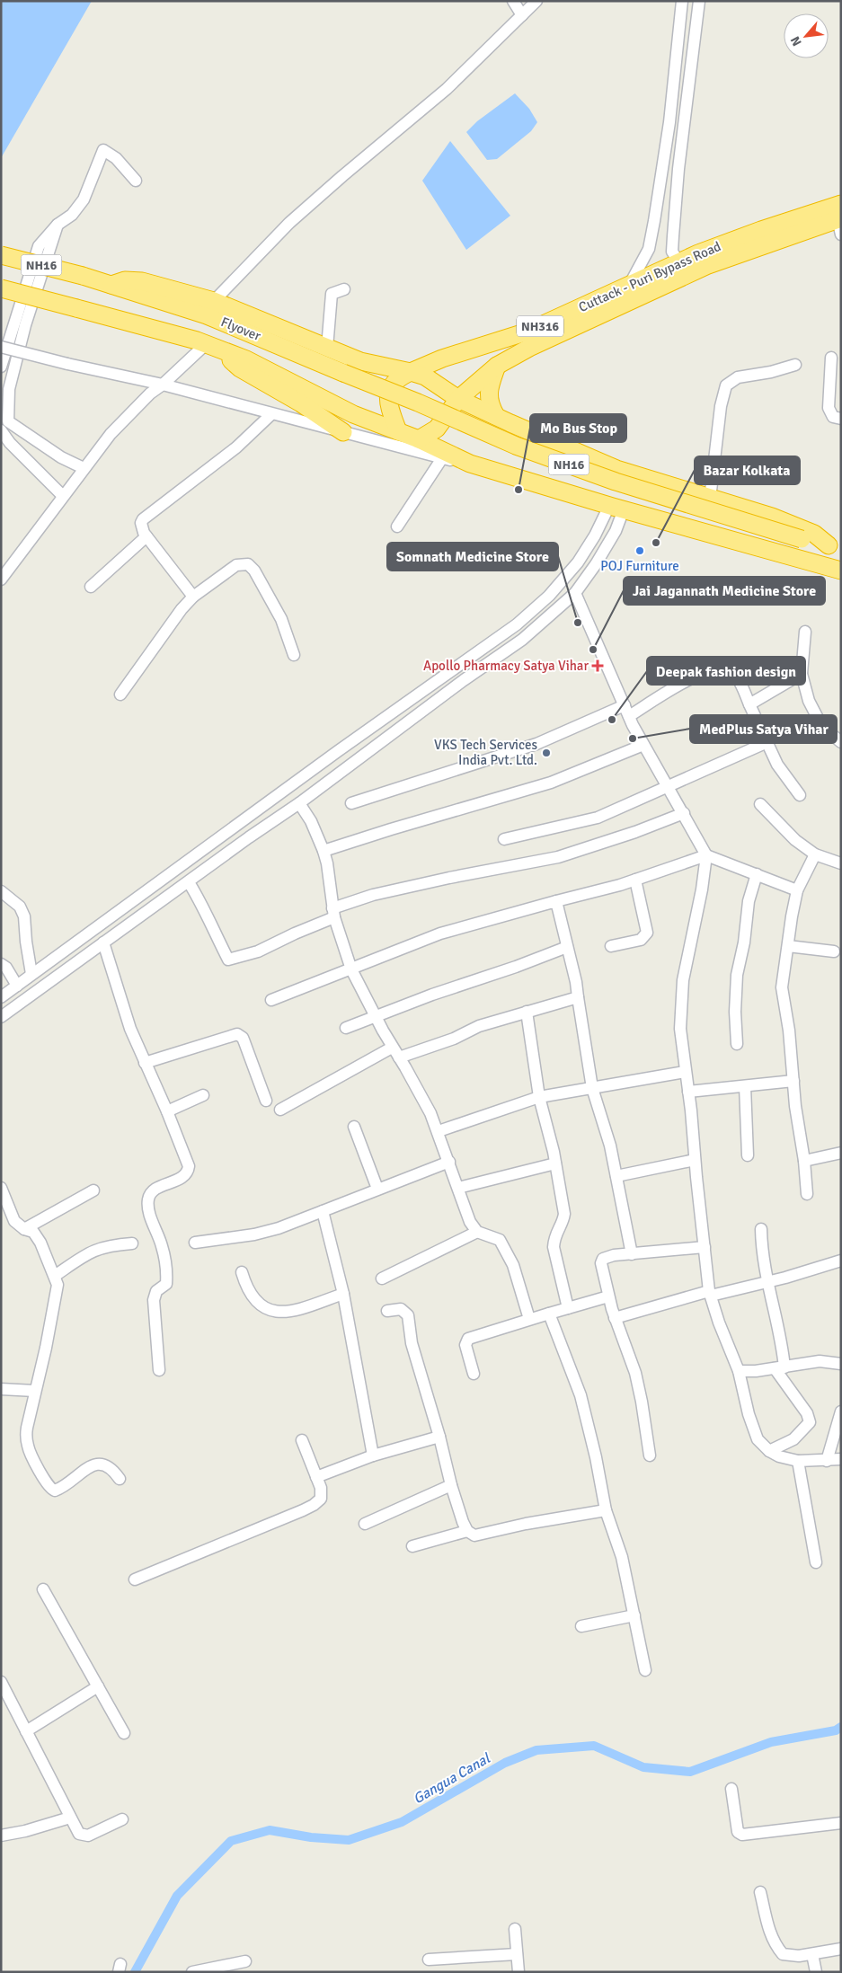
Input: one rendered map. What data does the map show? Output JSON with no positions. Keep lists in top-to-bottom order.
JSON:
{
  "streets": {
    "highway": [
      "NH16",
      "Cuttack - Puri Bypass Road",
      "NH316",
      "Flyover"
    ]
  },
  "crossings": [
    ["NH16", "Cuttack - Puri Bypass Road"],
    ["NH16", "Flyover"]
  ],
  "water": ["Gangua Canal"],
  "places": {
    "other": [
      "Mo Bus Stop",
      "Bazar Kolkata",
      "POJ Furniture",
      "Somnath Medicine Store",
      "Jai Jagannath Medicine Store",
      "Deepak fashion design",
      "MedPlus Satya Vihar",
      "VKS Tech Services India Pvt. Ltd."
    ],
    "health": ["Apollo Pharmacy Satya Vihar"]
  },
  "north": "bottom left"
}
